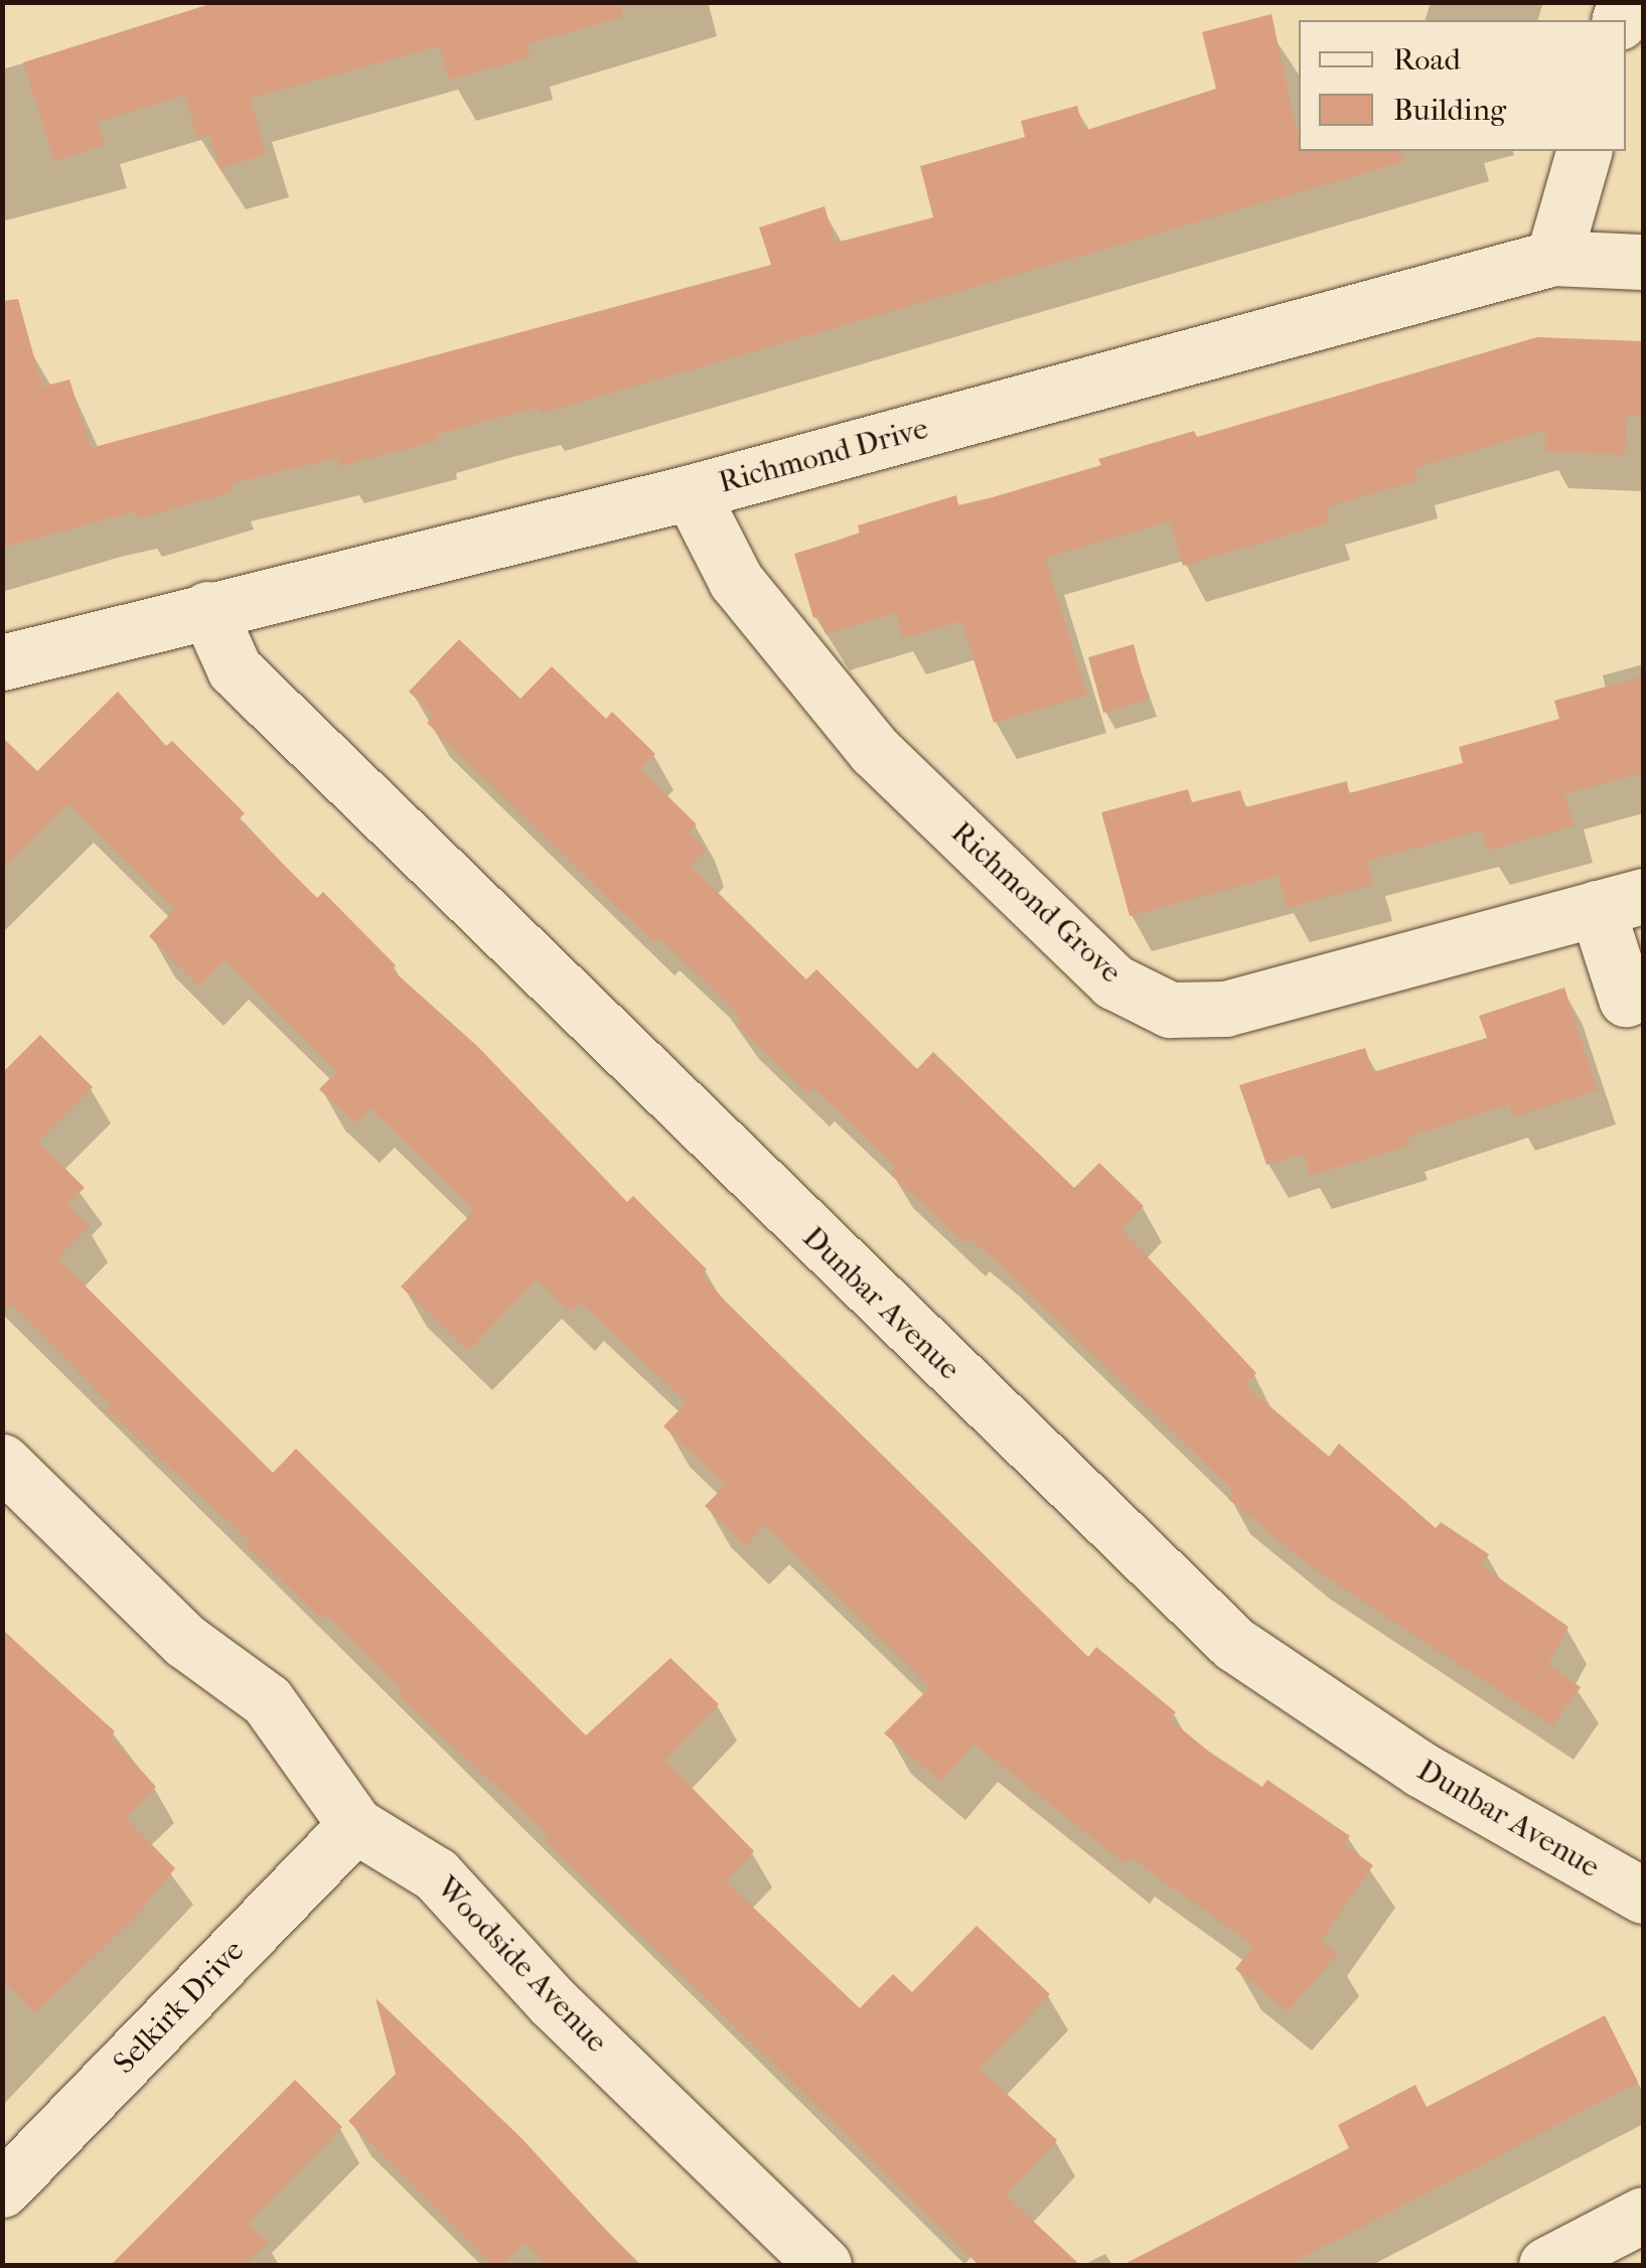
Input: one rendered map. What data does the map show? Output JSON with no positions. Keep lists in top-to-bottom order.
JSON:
{
  "streets": {
    "street": [
      "Richmond Drive",
      "Richmond Grove",
      "Dunbar Avenue",
      "Woodside Avenue",
      "Selkirk Drive"
    ]
  },
  "crossings": [
    ["Richmond Drive", "Richmond Grove"],
    ["Richmond Drive", "Dunbar Avenue"],
    ["Woodside Avenue", "Selkirk Drive"]
  ],
  "legend": ["Road", "Building"]
}
